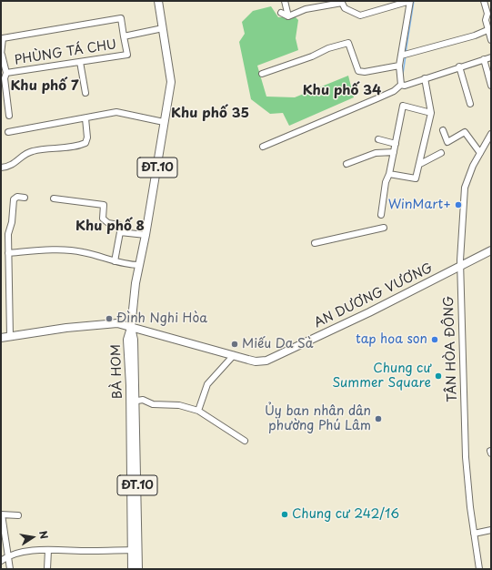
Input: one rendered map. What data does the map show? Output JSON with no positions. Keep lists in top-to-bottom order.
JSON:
{
  "streets": {
    "main road": ["ĐT.10", "AN DƯƠNG VƯƠNG", "BÀ HOM"],
    "street": ["PHÙNG TÁ CHU", "TÂN HÒA ĐÔNG"]
  },
  "crossings": [
    ["PHÙNG TÁ CHU", "ĐT.10"],
    ["ĐT.10", "AN DƯƠNG VƯƠNG"],
    ["ĐT.10", "BÀ HOM"],
    ["AN DƯƠNG VƯƠNG", "TÂN HÒA ĐÔNG"],
    ["AN DƯƠNG VƯƠNG", "BÀ HOM"]
  ],
  "districts": [
    "Khu phố 7",
    "Khu phố 34",
    "Khu phố 35",
    "Khu phố 8"
  ],
  "places": [
    "WinMart+",
    "Đình Nghi Hòa",
    "tap hoa son",
    "Miếu Da Sà",
    "Chung cư Summer Square",
    "Ủy ban nhân dân phường Phú Lâm",
    "Chung cư 242/16"
  ],
  "north": "right"
}
